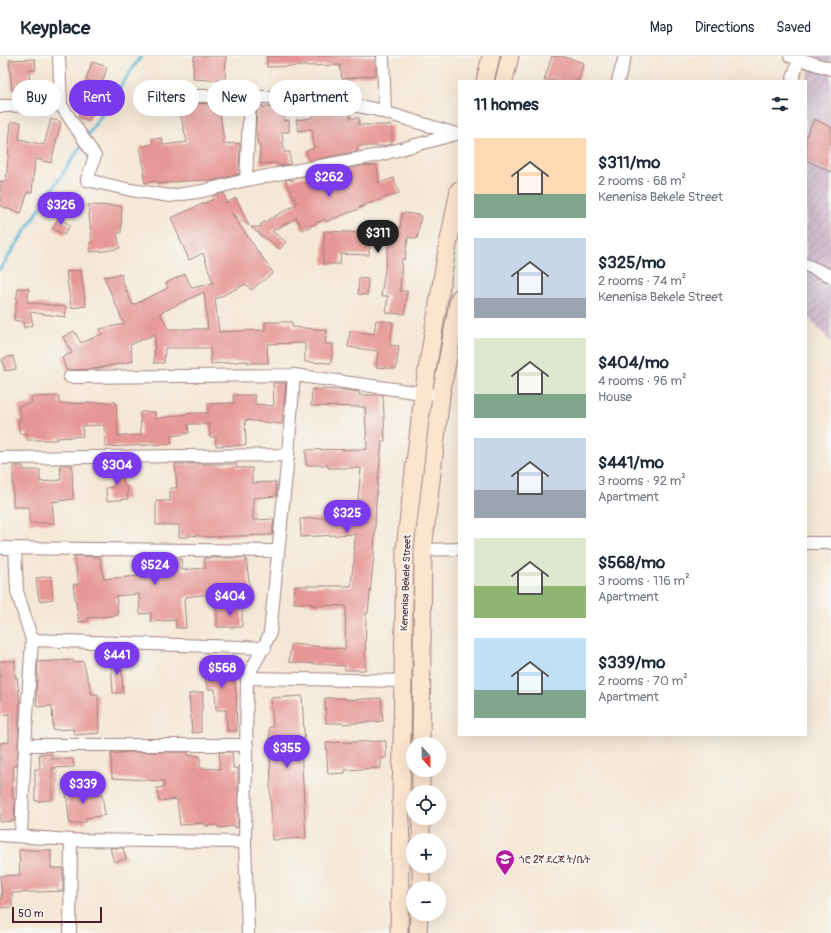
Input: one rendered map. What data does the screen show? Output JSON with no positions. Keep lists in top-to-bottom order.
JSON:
{
  "streets": {
    "main road": ["Kenenisa Bekele Street"]
  },
  "places": {
    "school or university": ["ጎሮ 2ኛ ደረጃ ት/ቤት"]
  },
  "scale_bar": "50 m",
  "north": "bottom",
  "page": {
    "header": "Keyplace",
    "nav": ["Map", "Directions", "Saved"],
    "chip": [
      "Buy",
      "Rent",
      "Filters",
      "New",
      "Apartment"
    ],
    "heading": "11 homes",
    "list": [
      {
        "name": "$311/mo",
        "note": "2 rooms · 68 m² · Kenenisa Bekele Street"
      },
      {
        "name": "$325/mo",
        "note": "2 rooms · 74 m² · Kenenisa Bekele Street"
      },
      {
        "name": "$404/mo",
        "note": "4 rooms · 96 m² · House"
      },
      {
        "name": "$441/mo",
        "note": "3 rooms · 92 m² · Apartment"
      },
      {
        "name": "$568/mo",
        "note": "3 rooms · 116 m² · Apartment"
      },
      {
        "name": "$339/mo",
        "note": "2 rooms · 70 m² · Apartment"
      }
    ],
    "price": [
      "$262",
      "$326",
      "$311",
      "$304",
      "$325",
      "$524",
      "$404",
      "$441",
      "$568",
      "$355",
      "$339"
    ],
    "map_buttons": ["+", "−"],
    "scale": "50 m"
  }
}
